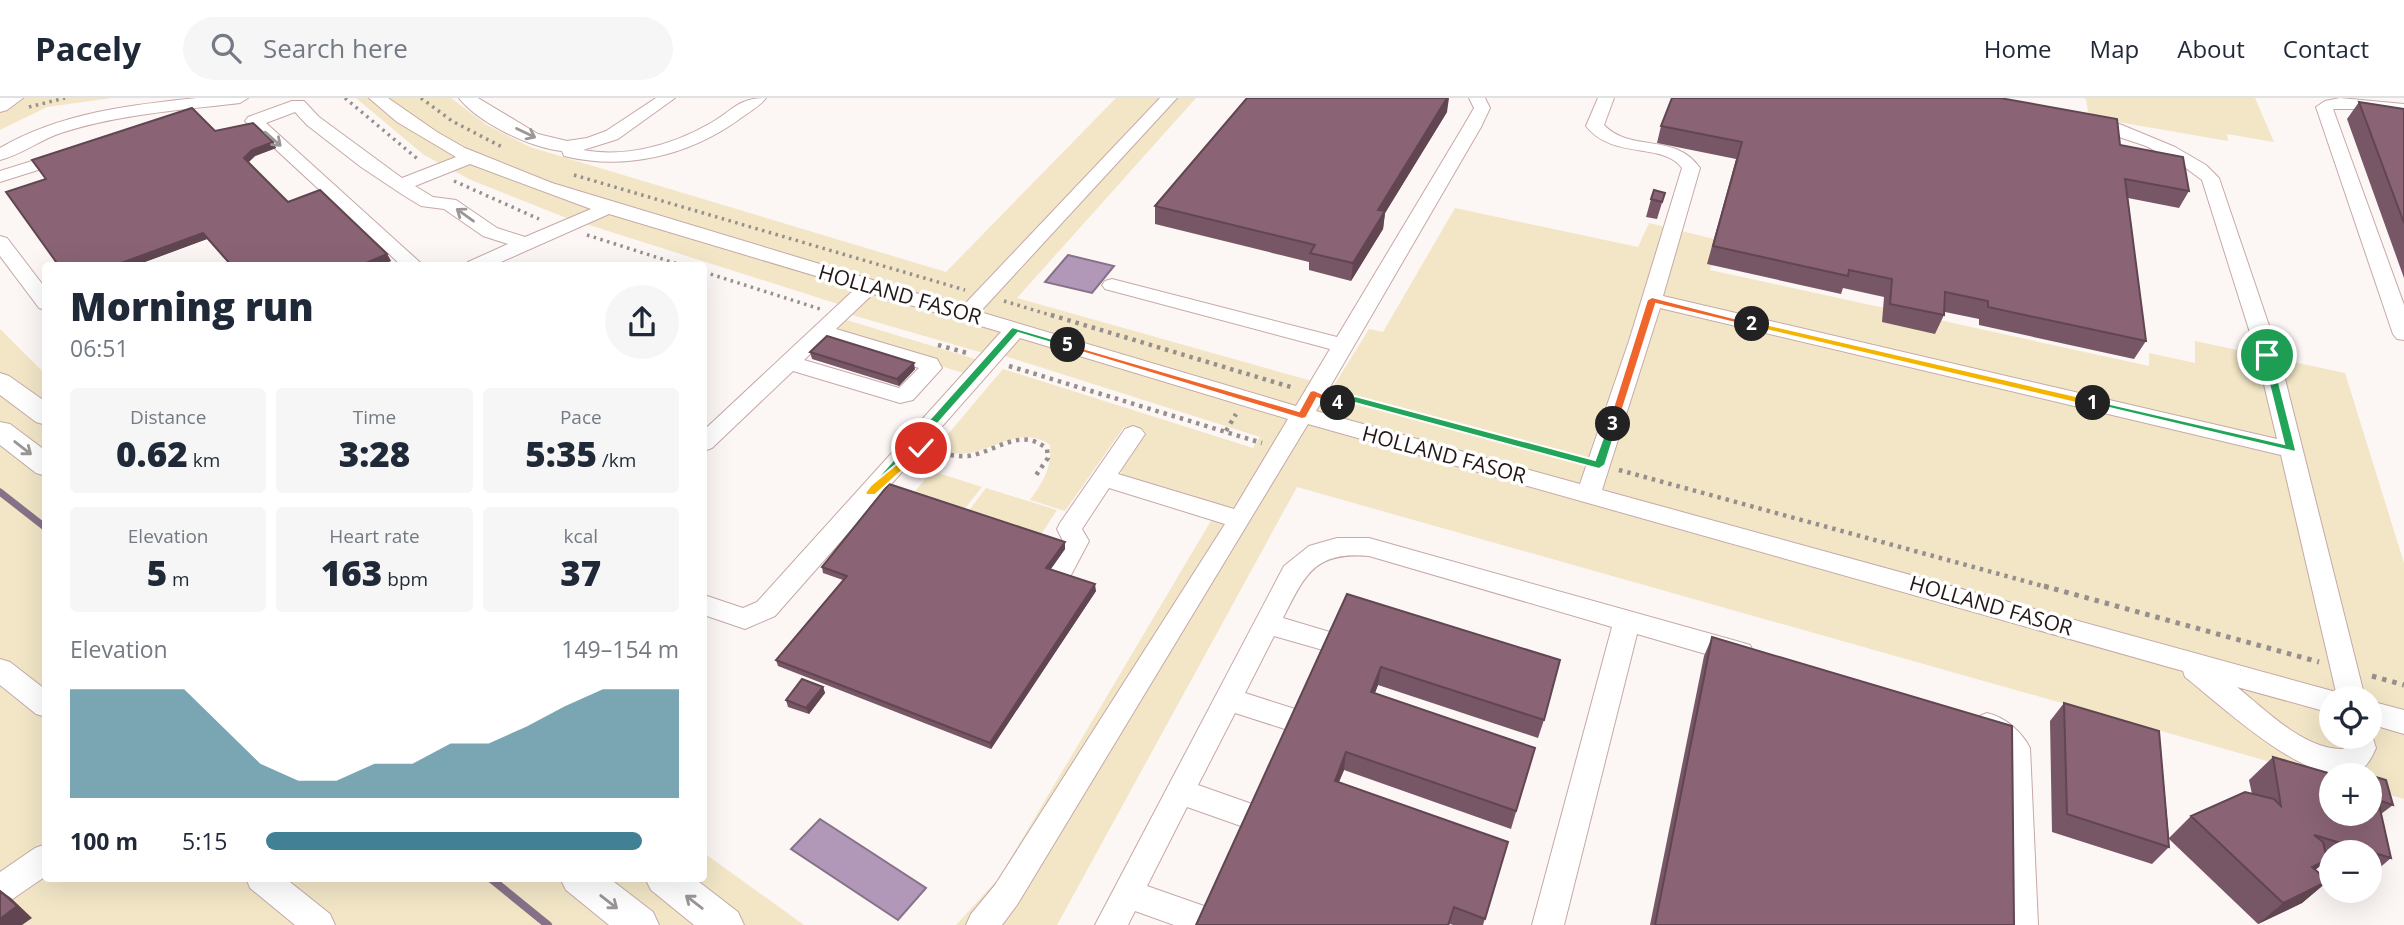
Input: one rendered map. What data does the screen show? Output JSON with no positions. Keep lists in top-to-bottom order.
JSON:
{
  "streets": {
    "street": ["HOLLAND FASOR"]
  },
  "page": {
    "header": "Pacely",
    "search": "Search here",
    "nav": [
      "Home",
      "Map",
      "About",
      "Contact"
    ],
    "heading": ["Morning run", "06:51"],
    "pins": [
      "2",
      "5",
      "1",
      "4",
      "3"
    ],
    "stats": [
      ["Distance", "0.62 km"],
      ["Time", "3:28"],
      ["Pace", "5:35 /km"],
      ["Elevation", "5 m"],
      ["Heart rate", "163 bpm"],
      ["kcal", "37"]
    ],
    "chart": ["Elevation", "149–154 m"],
    "map_buttons": ["+", "−"],
    "list": [
      {
        "name": "100 m",
        "note": "5:15"
      }
    ]
  }
}
